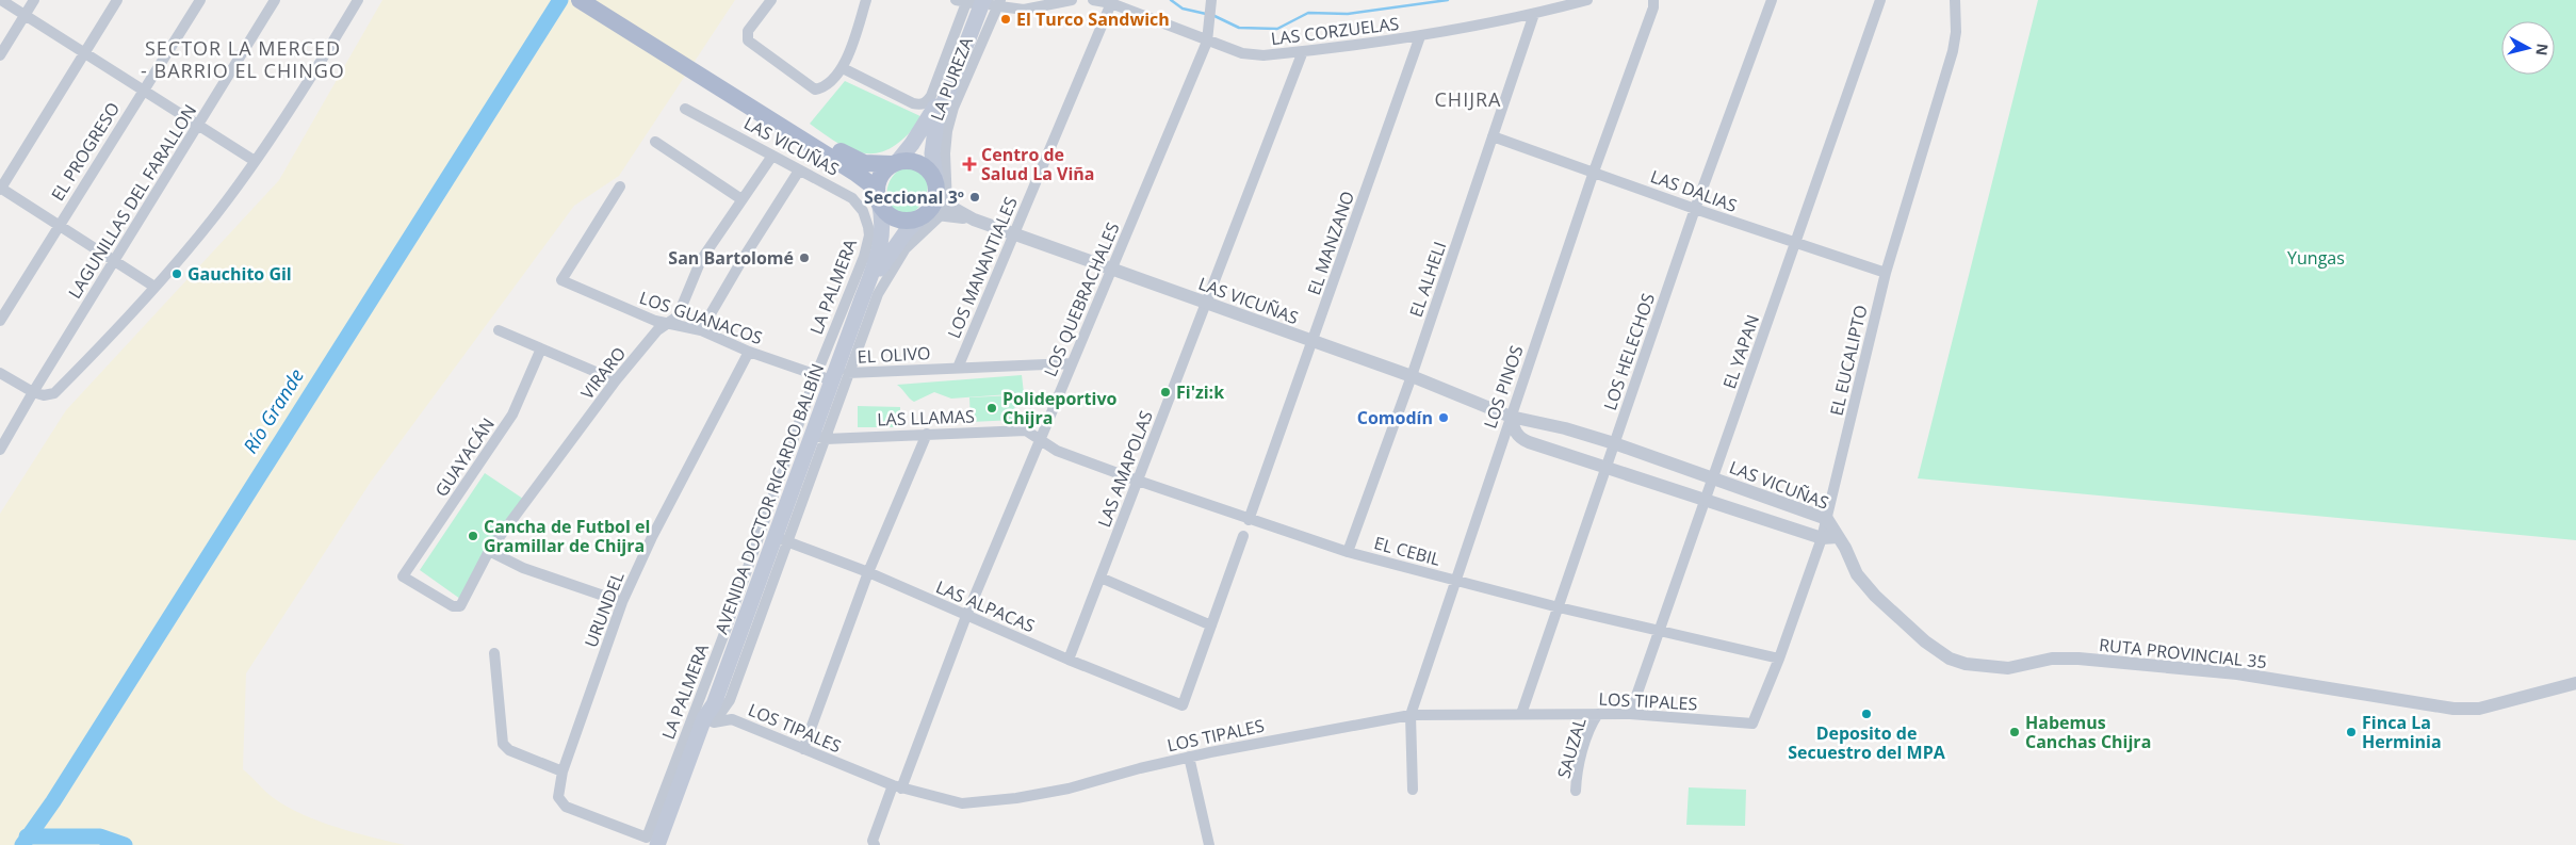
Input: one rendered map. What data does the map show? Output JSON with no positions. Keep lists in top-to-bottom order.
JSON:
{
  "streets": {
    "main road": ["AVENIDA DOCTOR RICARDO BALBÍN"],
    "street": [
      "LAS CORZUELAS",
      "LA PUREZA",
      "LAS VICUÑAS",
      "EL PROGRESO",
      "LAS DALIAS",
      "LAGUNILLAS DEL FARALLON",
      "EL MANZANO",
      "LOS MANANTIALES",
      "EL ALHELI",
      "LA PALMERA",
      "LOS QUEBRACHALES",
      "LOS GUANACOS",
      "LOS HELECHOS",
      "EL YAPAN",
      "EL OLIVO",
      "EL EUCALIPTO",
      "VIRARO",
      "LOS PINOS",
      "LAS LLAMAS",
      "GUAYACÁN",
      "LAS AMAPOLAS",
      "EL CEBIL",
      "LAS ALPACAS",
      "URUNDEL",
      "RUTA PROVINCIAL 35",
      "LOS TIPALES",
      "SAUZAL"
    ]
  },
  "crossings": [
    ["LAS CORZUELAS", "EL MANZANO"],
    ["LAS CORZUELAS", "LOS MANANTIALES"],
    ["LAS CORZUELAS", "EL ALHELI"],
    ["LAS CORZUELAS", "LOS QUEBRACHALES"],
    ["LAS CORZUELAS", "LAS AMAPOLAS"],
    ["LA PUREZA", "LAS VICUÑAS"],
    ["LAS VICUÑAS", "EL MANZANO"],
    ["LAS VICUÑAS", "LOS MANANTIALES"],
    ["LAS VICUÑAS", "EL ALHELI"],
    ["LAS VICUÑAS", "LA PALMERA"],
    ["LAS VICUÑAS", "LOS QUEBRACHALES"],
    ["LAS VICUÑAS", "LOS HELECHOS"],
    ["LAS VICUÑAS", "EL YAPAN"],
    ["LAS VICUÑAS", "EL EUCALIPTO"],
    ["LAS VICUÑAS", "VIRARO"],
    ["LAS VICUÑAS", "LOS PINOS"],
    ["LAS VICUÑAS", "LAS AMAPOLAS"],
    ["LAS VICUÑAS", "RUTA PROVINCIAL 35"],
    ["LAS DALIAS", "EL ALHELI"],
    ["LAS DALIAS", "LOS HELECHOS"],
    ["LAS DALIAS", "EL YAPAN"],
    ["LAS DALIAS", "EL EUCALIPTO"],
    ["LAS DALIAS", "LOS PINOS"],
    ["EL MANZANO", "EL CEBIL"],
    ["LOS MANANTIALES", "EL OLIVO"],
    ["EL ALHELI", "EL CEBIL"],
    ["LA PALMERA", "LOS GUANACOS"],
    ["LA PALMERA", "AVENIDA DOCTOR RICARDO BALBÍN"],
    ["LA PALMERA", "URUNDEL"],
    ["LOS QUEBRACHALES", "EL OLIVO"],
    ["LOS QUEBRACHALES", "LAS LLAMAS"],
    ["LOS QUEBRACHALES", "EL CEBIL"],
    ["LOS QUEBRACHALES", "LAS ALPACAS"],
    ["LOS QUEBRACHALES", "LOS TIPALES"],
    ["LOS GUANACOS", "VIRARO"],
    ["LOS GUANACOS", "AVENIDA DOCTOR RICARDO BALBÍN"],
    ["LOS GUANACOS", "URUNDEL"],
    ["LOS HELECHOS", "EL CEBIL"],
    ["LOS HELECHOS", "LOS TIPALES"],
    ["EL YAPAN", "EL CEBIL"],
    ["EL YAPAN", "LOS TIPALES"],
    ["EL EUCALIPTO", "EL CEBIL"],
    ["EL EUCALIPTO", "LOS TIPALES"],
    ["VIRARO", "GUAYACÁN"],
    ["LOS PINOS", "EL CEBIL"],
    ["LOS PINOS", "LOS TIPALES"],
    ["LAS LLAMAS", "AVENIDA DOCTOR RICARDO BALBÍN"],
    ["LAS LLAMAS", "EL CEBIL"],
    ["LAS AMAPOLAS", "EL CEBIL"],
    ["LAS AMAPOLAS", "LAS ALPACAS"],
    ["AVENIDA DOCTOR RICARDO BALBÍN", "LAS ALPACAS"],
    ["AVENIDA DOCTOR RICARDO BALBÍN", "URUNDEL"],
    ["AVENIDA DOCTOR RICARDO BALBÍN", "LOS TIPALES"],
    ["LOS TIPALES", "SAUZAL"]
  ],
  "districts": ["SECTOR LA MERCED - BARRIO EL CHINGO", "CHIJRA"],
  "water": ["Río Grande"],
  "parks": ["Yungas"],
  "places": {
    "other": [
      "El Turco Sandwich",
      "Seccional 3º",
      "San Bartolomé",
      "Gauchito Gil",
      "Fi'zi:k",
      "Polideportivo Chijra",
      "Comodín",
      "Cancha de Futbol el Gramillar de Chijra",
      "Deposito de Secuestro del MPA",
      "Habemus Canchas Chijra",
      "Finca La Herminia"
    ],
    "health": ["Centro de Salud La Viña"]
  },
  "north": "right"
}
